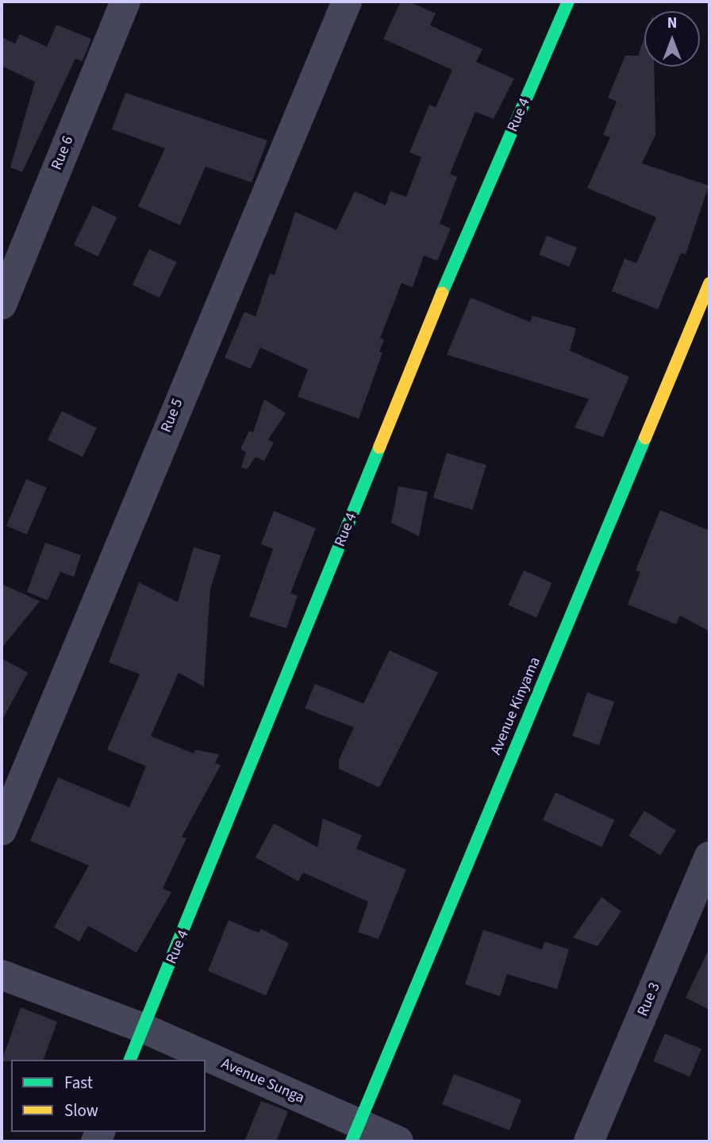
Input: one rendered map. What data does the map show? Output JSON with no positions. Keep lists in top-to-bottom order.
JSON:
{
  "streets": {
    "street": [
      "Rue 4",
      "Rue 6",
      "Rue 5",
      "Avenue Kinyama",
      "Rue 3",
      "Avenue Sunga"
    ]
  },
  "crossings": [
    ["Rue 4", "Avenue Sunga"],
    ["Avenue Kinyama", "Avenue Sunga"]
  ],
  "legend": ["Fast", "Slow"],
  "north": "top"
}
